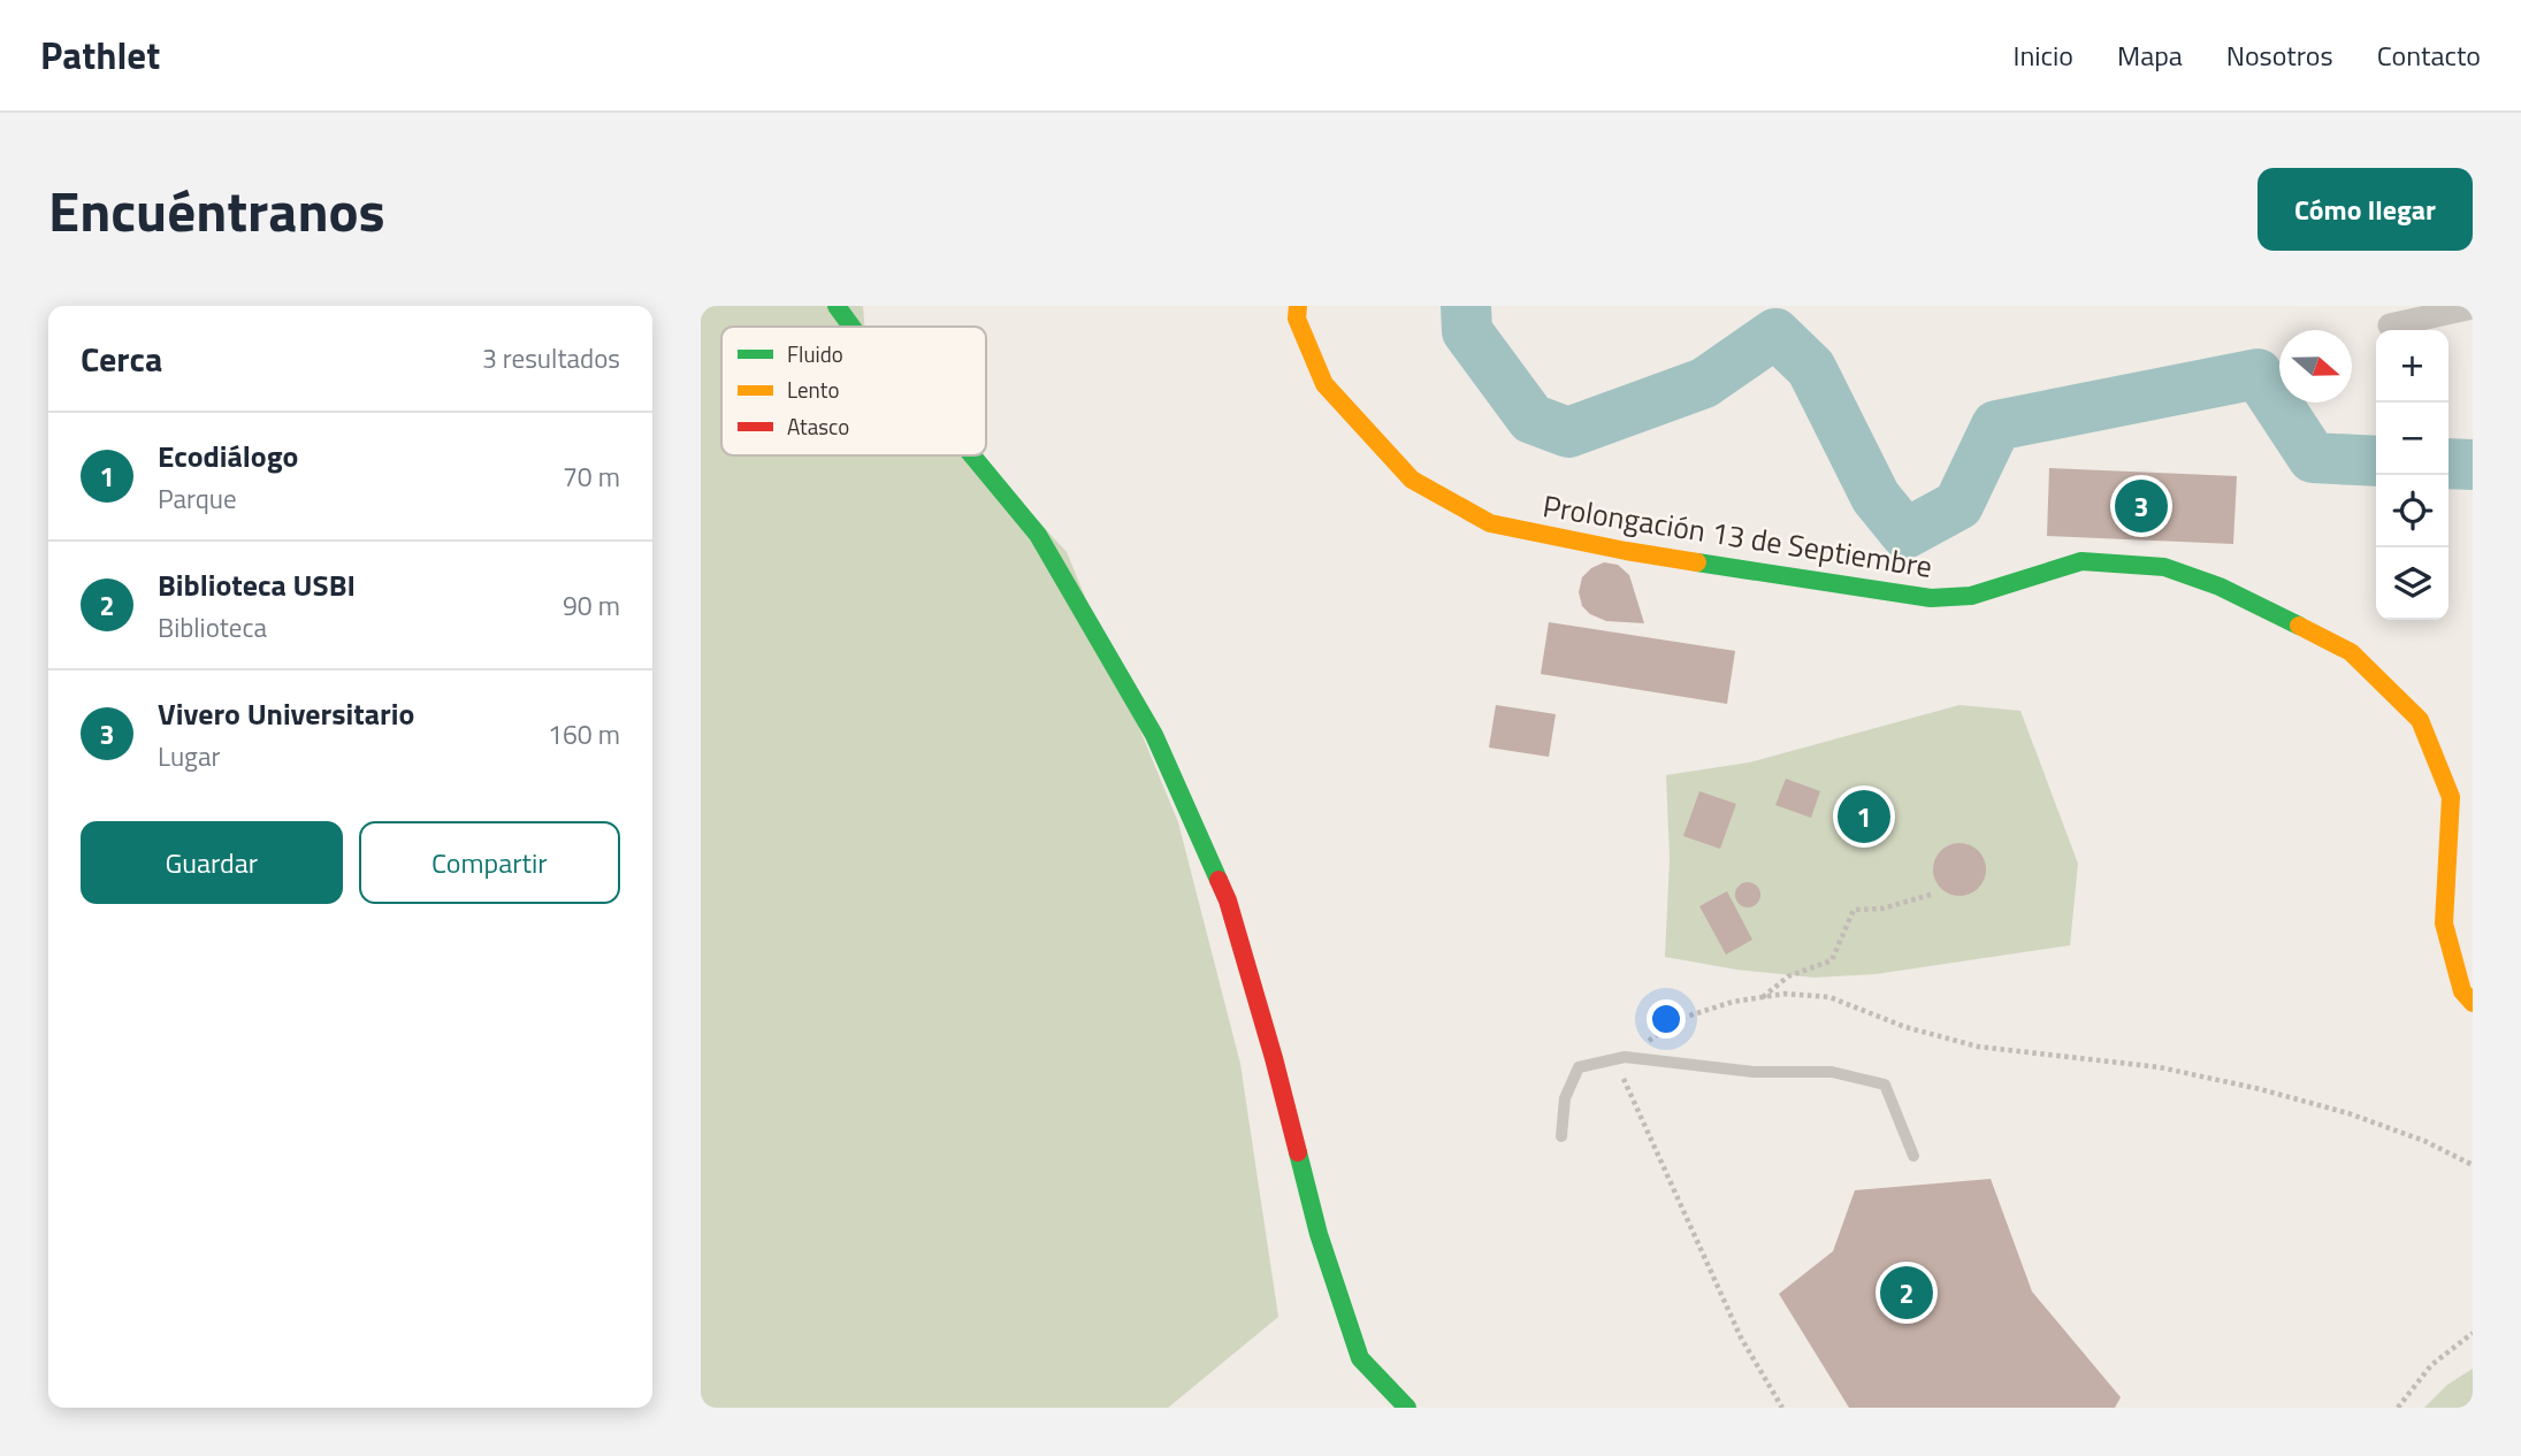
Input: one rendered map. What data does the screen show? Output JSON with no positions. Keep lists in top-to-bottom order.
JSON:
{
  "streets": {
    "street": ["Prolongación 13 de Septiembre"]
  },
  "legend": ["Fluido", "Lento", "Atasco"],
  "north": "right",
  "page": {
    "header": "Pathlet",
    "nav": [
      "Inicio",
      "Mapa",
      "Nosotros",
      "Contacto"
    ],
    "title": "Encuéntranos",
    "buttons": [
      "Cómo llegar",
      ["Guardar", "Compartir"]
    ],
    "heading": ["Cerca", "3 resultados"],
    "map_buttons": ["+", "−"],
    "list": [
      {
        "mark": "1",
        "name": "Ecodiálogo",
        "note": "Parque",
        "value": "70 m"
      },
      {
        "mark": "2",
        "name": "Biblioteca USBI",
        "note": "Biblioteca",
        "value": "90 m"
      },
      {
        "mark": "3",
        "name": "Vivero Universitario",
        "note": "Lugar",
        "value": "160 m"
      }
    ],
    "pins": ["3", "1", "2"]
  }
}
